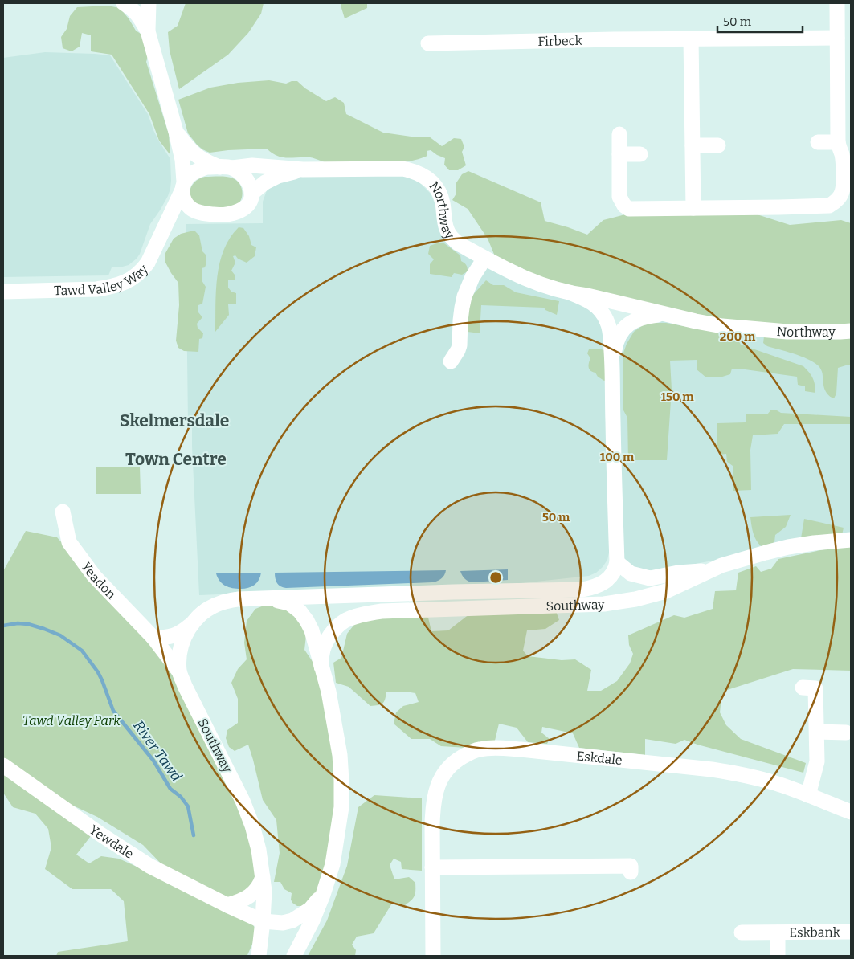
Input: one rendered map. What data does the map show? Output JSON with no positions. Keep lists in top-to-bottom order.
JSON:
{
  "streets": {
    "street": [
      "Firbeck",
      "Northway",
      "Tawd Valley Way",
      "Yeadon",
      "Southway",
      "Eskdale",
      "Yewdale",
      "Eskbank"
    ]
  },
  "crossings": [
    ["Northway", "Tawd Valley Way"],
    ["Northway", "Southway"],
    ["Yeadon", "Southway"],
    ["Southway", "Yewdale"]
  ],
  "districts": ["Skelmersdale", "Town Centre"],
  "water": ["River Tawd"],
  "parks": ["Tawd Valley Park"],
  "scale_bar": "50 m",
  "rings": [
    "200 m",
    "150 m",
    "100 m",
    "50 m"
  ]
}
